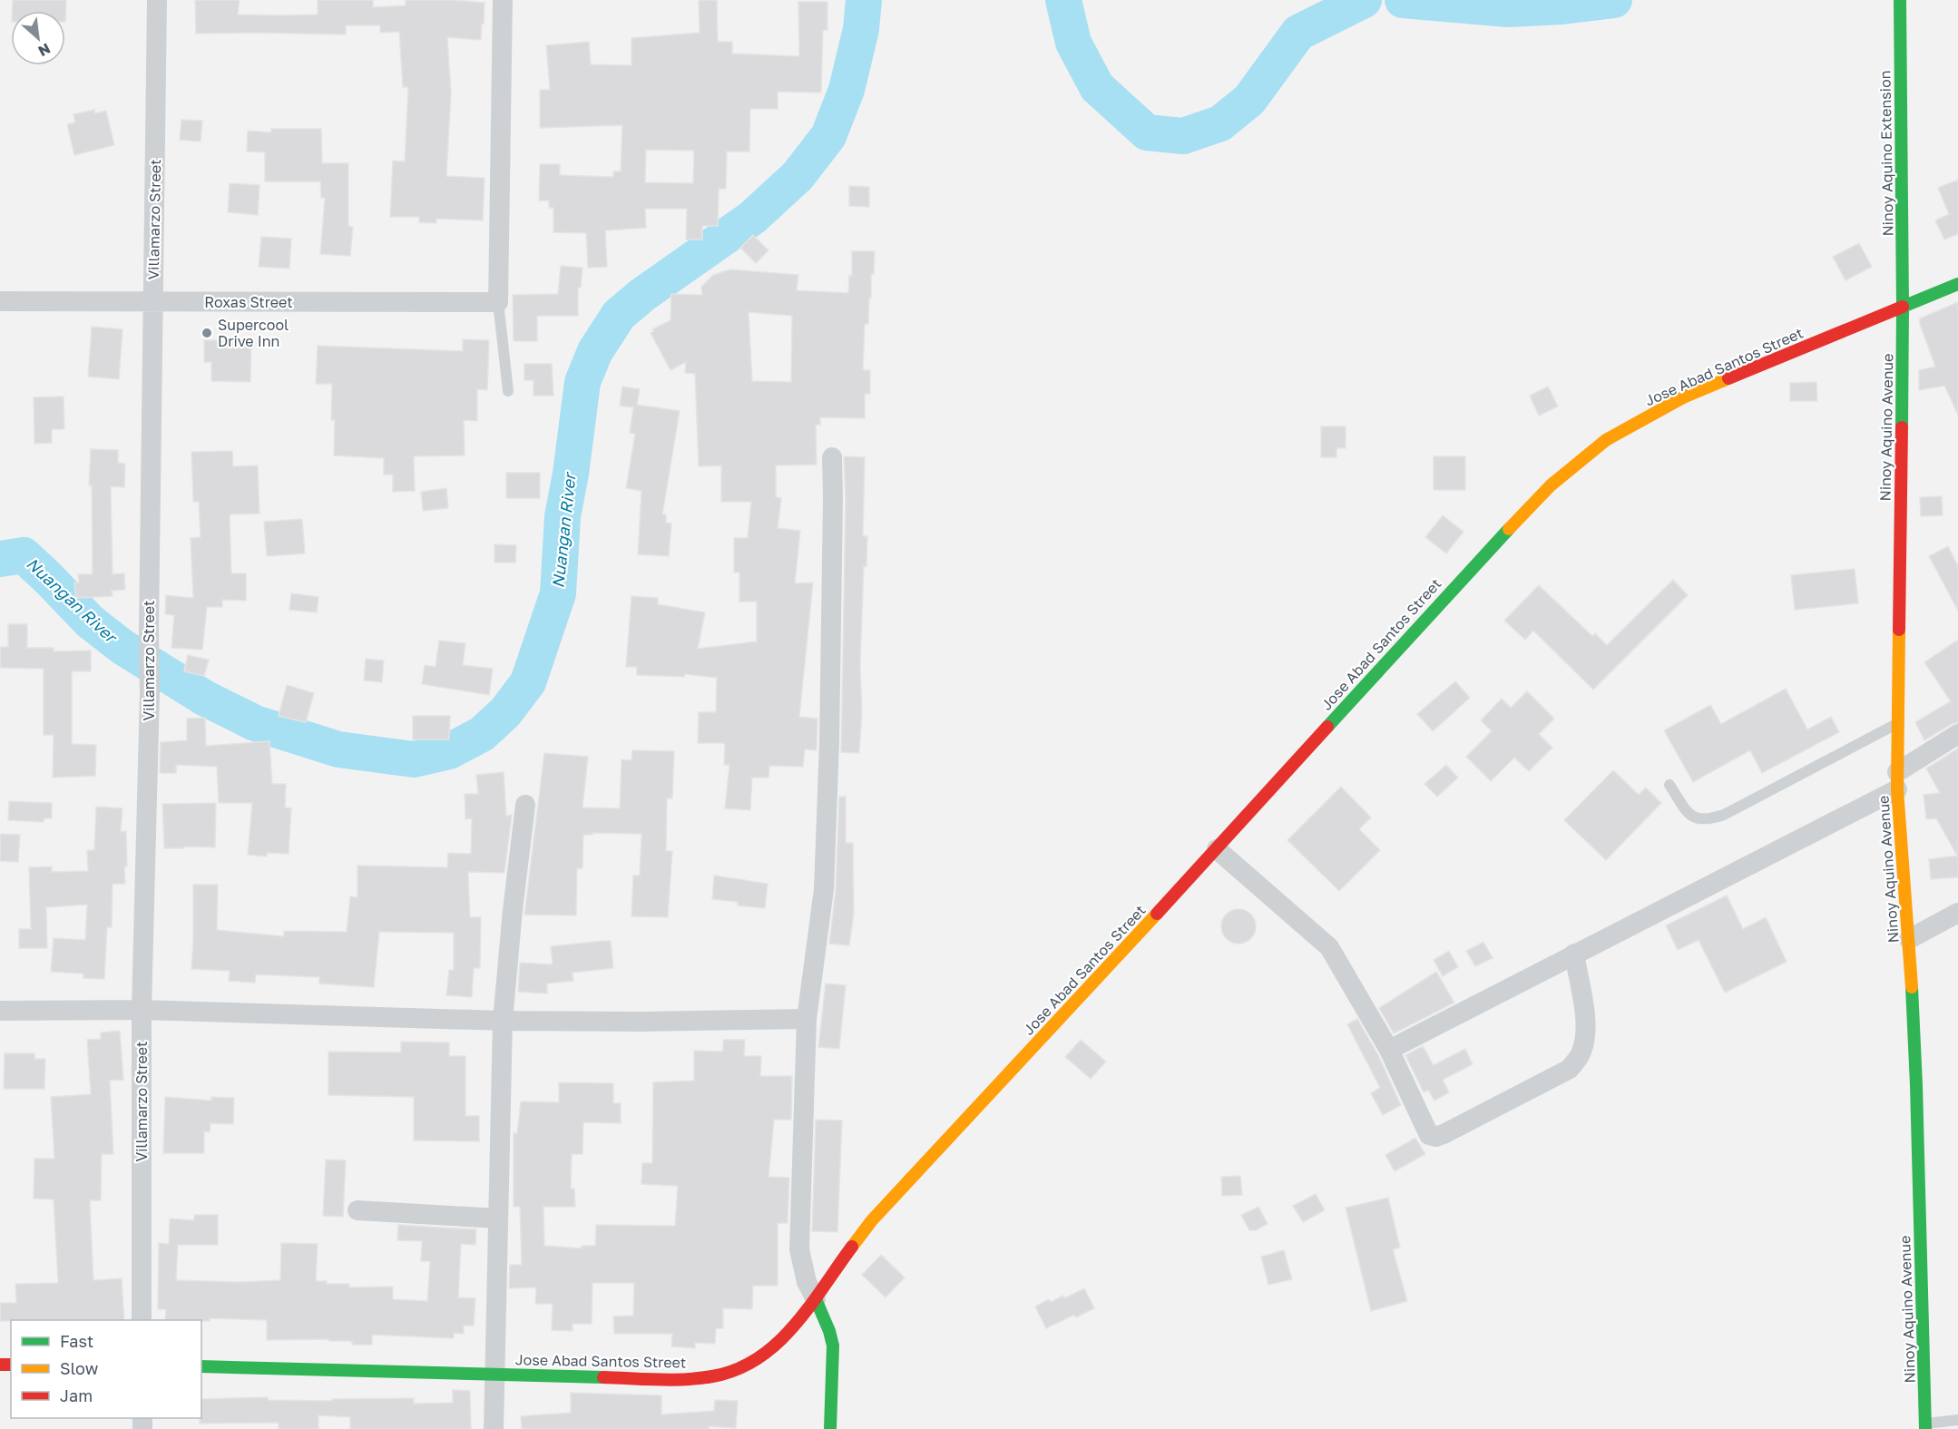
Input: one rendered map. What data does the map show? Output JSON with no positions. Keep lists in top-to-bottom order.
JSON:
{
  "streets": {
    "main road": ["Ninoy Aquino Extension", "Jose Abad Santos Street", "Ninoy Aquino Avenue"],
    "street": ["Villamarzo Street", "Roxas Street"]
  },
  "crossings": [
    ["Ninoy Aquino Extension", "Jose Abad Santos Street"],
    ["Ninoy Aquino Extension", "Ninoy Aquino Avenue"],
    ["Villamarzo Street", "Roxas Street"],
    ["Jose Abad Santos Street", "Ninoy Aquino Avenue"]
  ],
  "water": ["Nuangan River"],
  "places": ["Supercool Drive Inn"],
  "legend": ["Fast", "Slow", "Jam"],
  "north": "bottom right"
}
